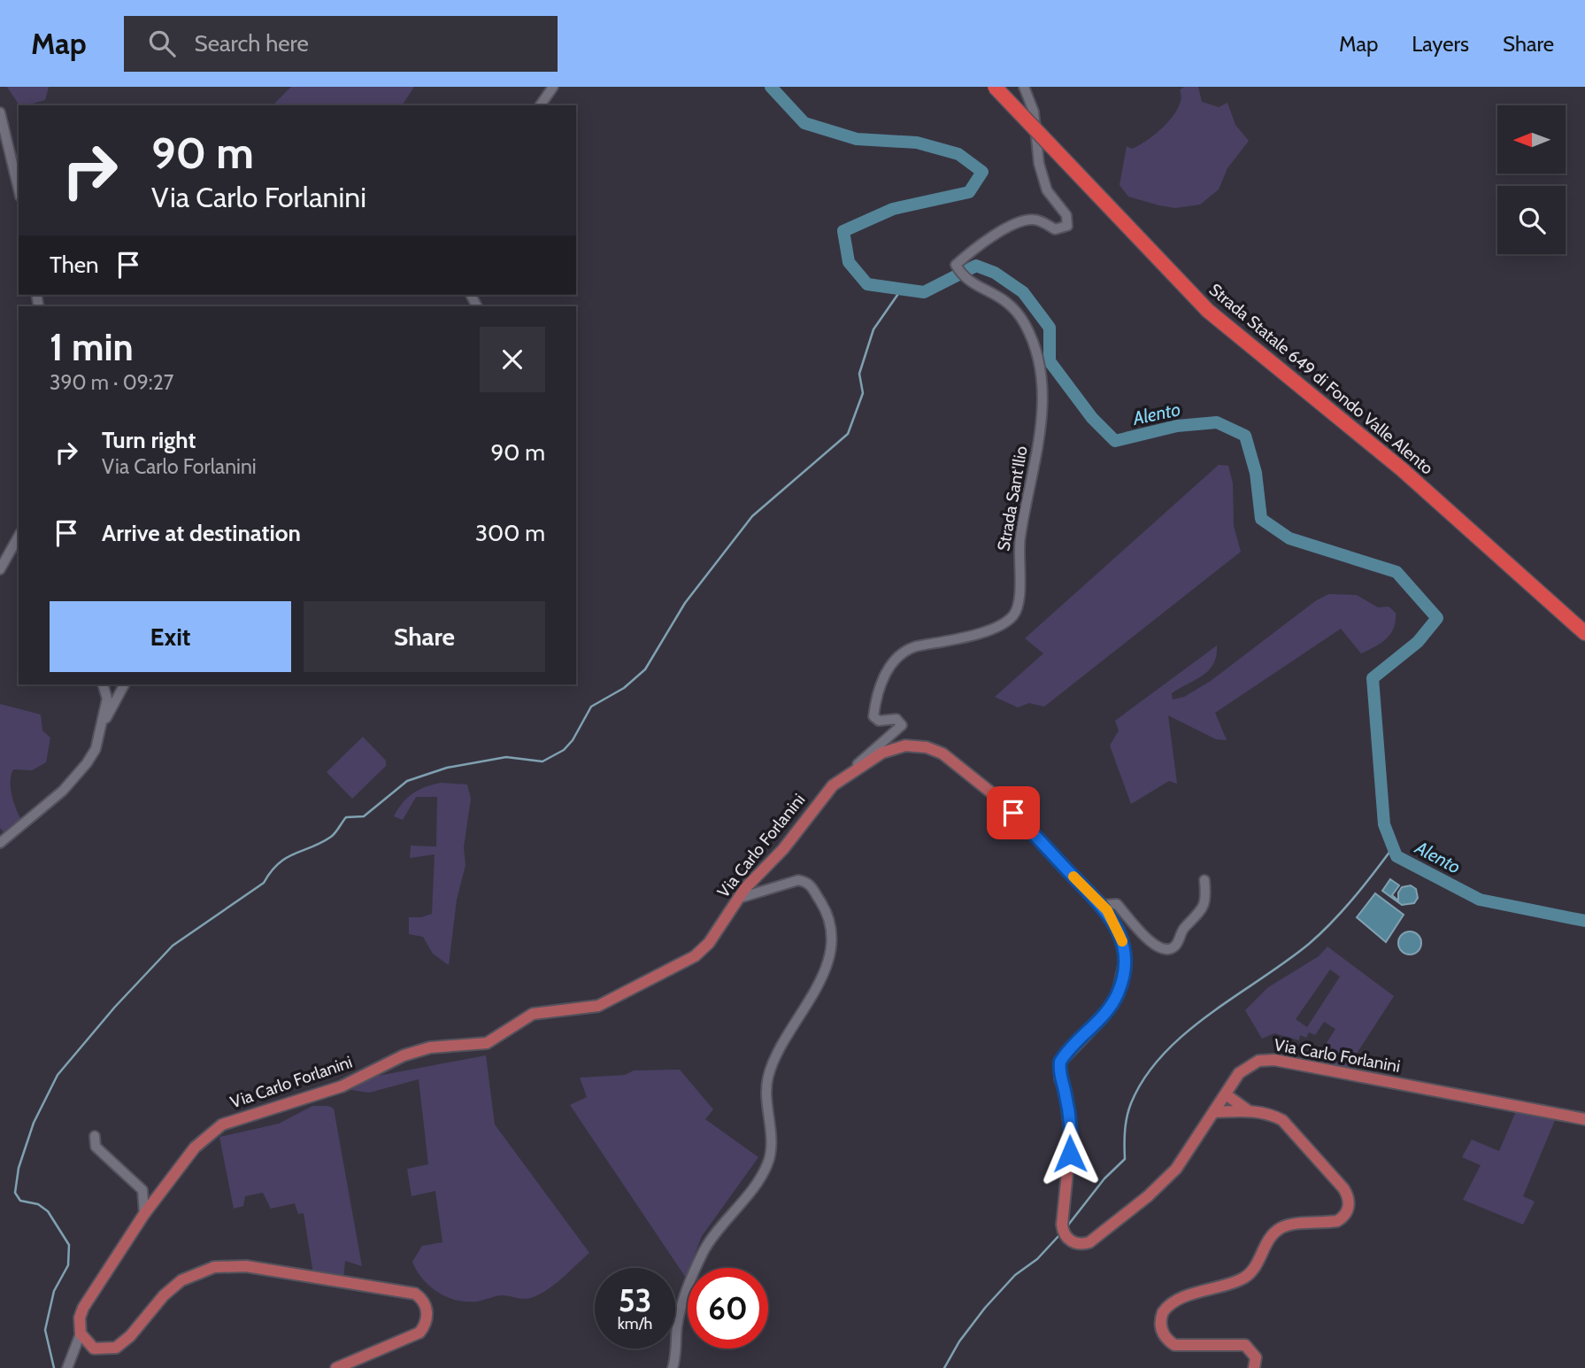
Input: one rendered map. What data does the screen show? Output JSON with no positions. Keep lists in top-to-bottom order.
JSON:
{
  "streets": {
    "highway": ["Strada Statale 649 di Fondo Valle Alento"],
    "main road": ["Via Carlo Forlanini"],
    "street": ["Strada Sant'Ilio"]
  },
  "crossings": [
    ["Strada Sant'Ilio", "Via Carlo Forlanini"]
  ],
  "water": ["Alento"],
  "north": "left",
  "page": {
    "header": "Map",
    "search": "Search here",
    "nav": ["Map", "Layers", "Share"],
    "turn": ["90 m", "Via Carlo Forlanini"],
    "then": "Then",
    "heading": ["1 min", "390 m · 09:27"],
    "list": [
      {
        "name": "Turn right",
        "note": "Via Carlo Forlanini",
        "value": "90 m"
      },
      {
        "name": "Arrive at destination",
        "value": "300 m"
      }
    ],
    "buttons": ["Exit", "Share"],
    "speed": "53 km/h",
    "limit": "60"
  }
}
